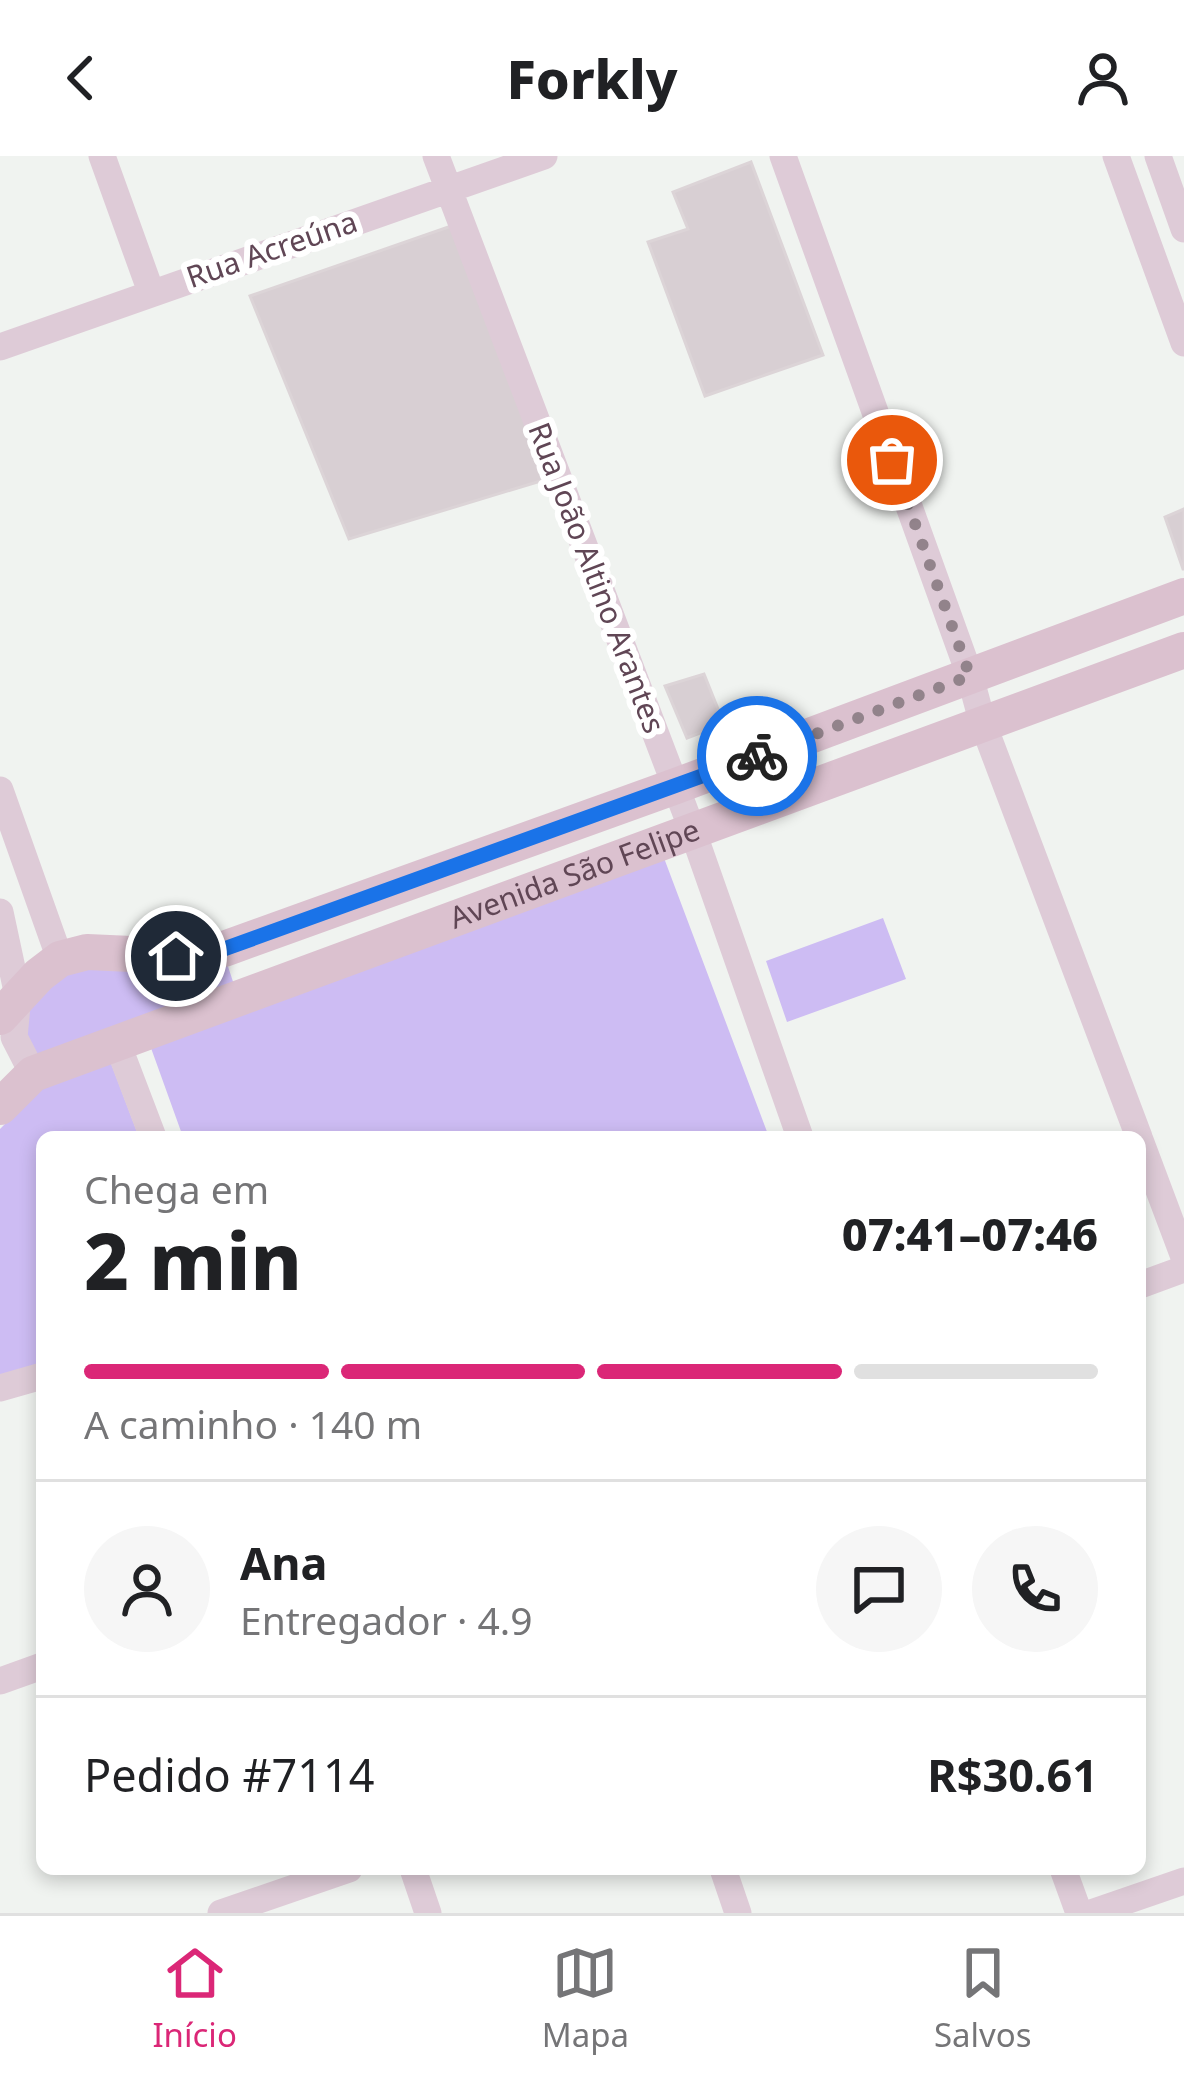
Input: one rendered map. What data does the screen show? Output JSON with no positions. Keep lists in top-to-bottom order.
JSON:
{
  "streets": {
    "street": ["Rua Acreúna", "Rua João Altino Arantes", "Avenida São Felipe"]
  },
  "crossings": [
    ["Rua Acreúna", "Rua João Altino Arantes"],
    ["Rua João Altino Arantes", "Avenida São Felipe"]
  ],
  "page": {
    "header": "Forkly",
    "heading": ["2 min", "Chega em", "07:41–07:46"],
    "panel": [
      "Ana",
      "Entregador · 4.9",
      "Pedido #7114",
      "R$30.61"
    ],
    "bar": "A caminho · 140 m",
    "tabs": ["Início", "Mapa", "Salvos"]
  }
}
